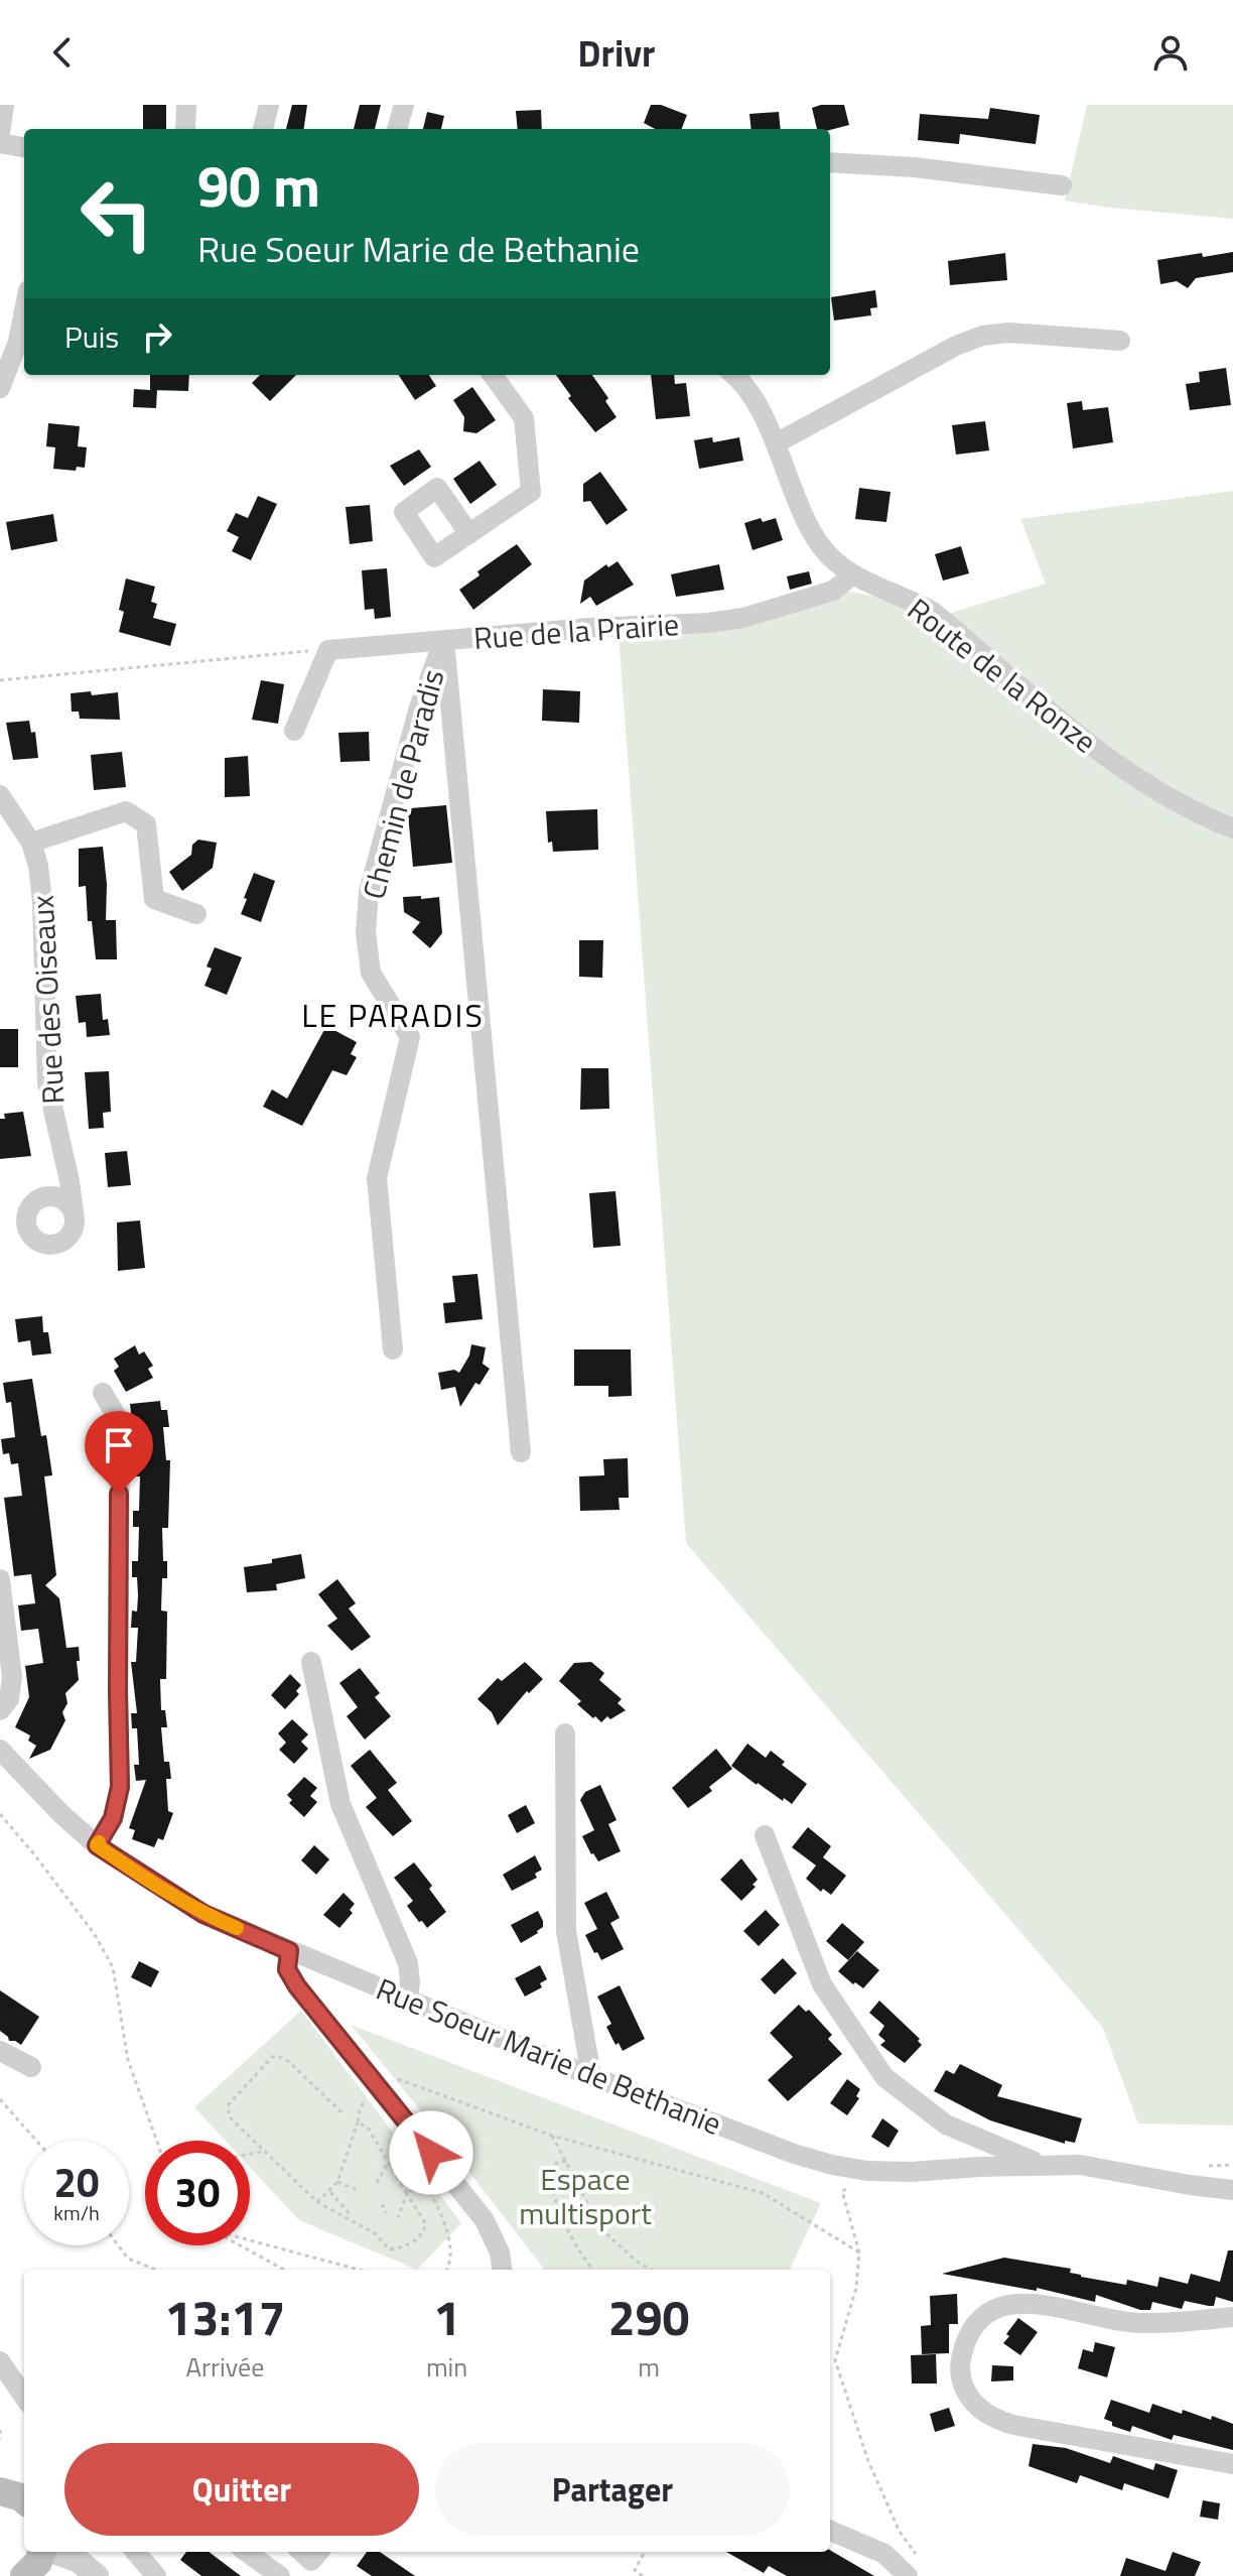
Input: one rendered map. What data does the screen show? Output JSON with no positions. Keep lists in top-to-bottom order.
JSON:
{
  "streets": {
    "street": [
      "Rue de la Prairie",
      "Route de la Ronze",
      "Chemin de Paradis",
      "Rue des Oiseaux",
      "Rue Soeur Marie de Bethanie"
    ]
  },
  "crossings": [
    ["Rue de la Prairie", "Route de la Ronze"],
    ["Rue de la Prairie", "Chemin de Paradis"]
  ],
  "districts": ["LE PARADIS"],
  "parks": ["Espace multisport"],
  "page": {
    "header": "Drivr",
    "turn": ["90 m", "Rue Soeur Marie de Bethanie"],
    "then": "Puis",
    "speed": "20 km/h",
    "limit": "30",
    "eta": [
      "13:17",
      "Arrivée",
      "1",
      "min",
      "290",
      "m"
    ],
    "buttons": ["Quitter", "Partager"]
  }
}
